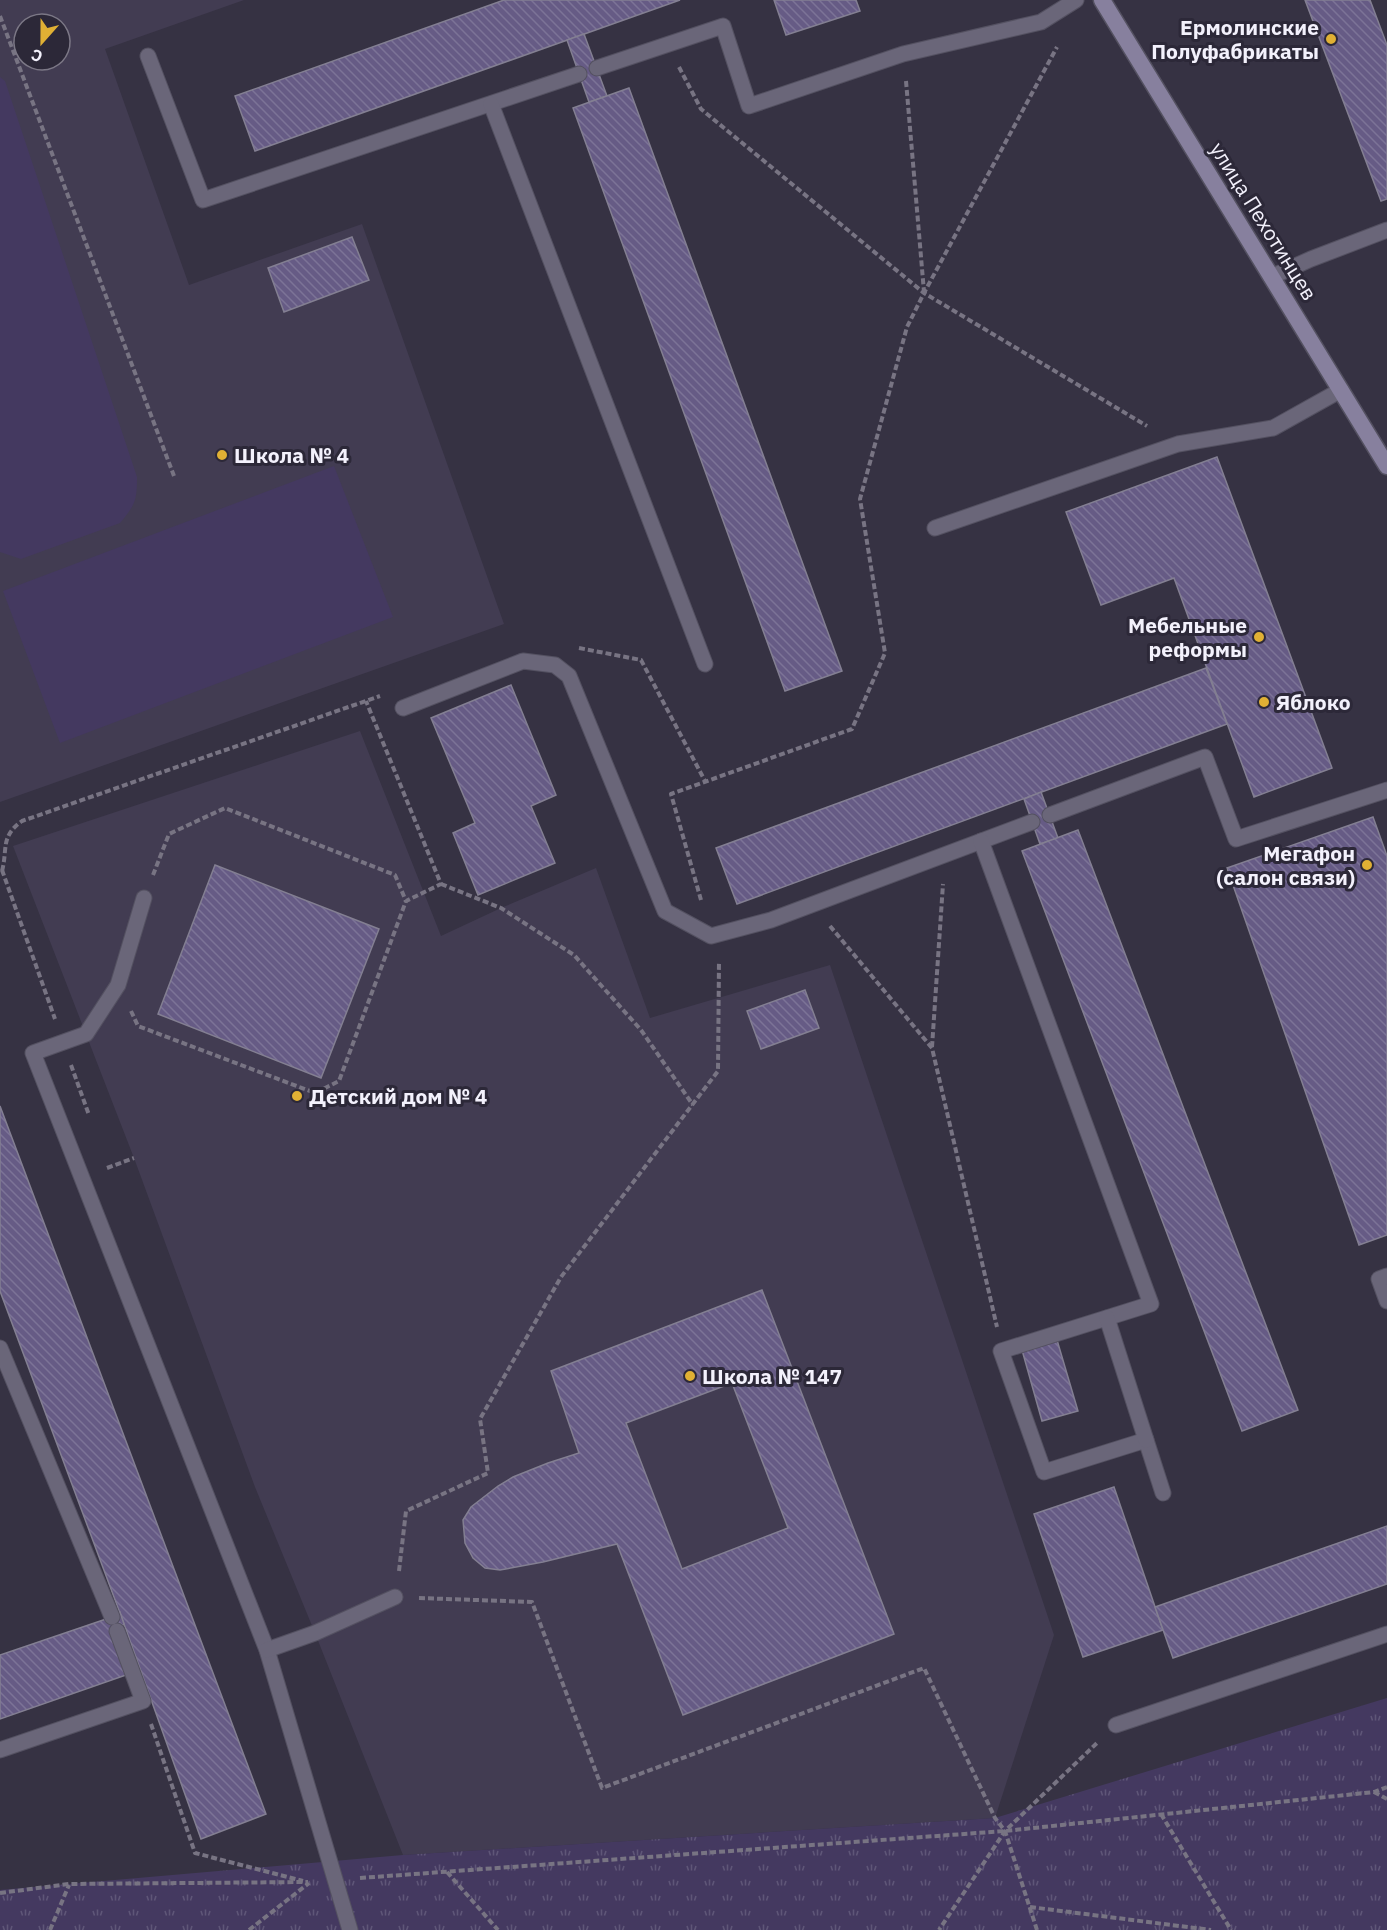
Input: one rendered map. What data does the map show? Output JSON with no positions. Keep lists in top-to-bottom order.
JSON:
{
  "streets": {
    "main road": ["улица Пехотинцев"]
  },
  "places": [
    "Ермолинские Полуфабрикаты",
    "Школа № 4",
    "Мебельные реформы",
    "Яблоко",
    "Мегафон (салон связи)",
    "Детский дом № 4",
    "Школа № 147"
  ],
  "north": "bottom"
}
